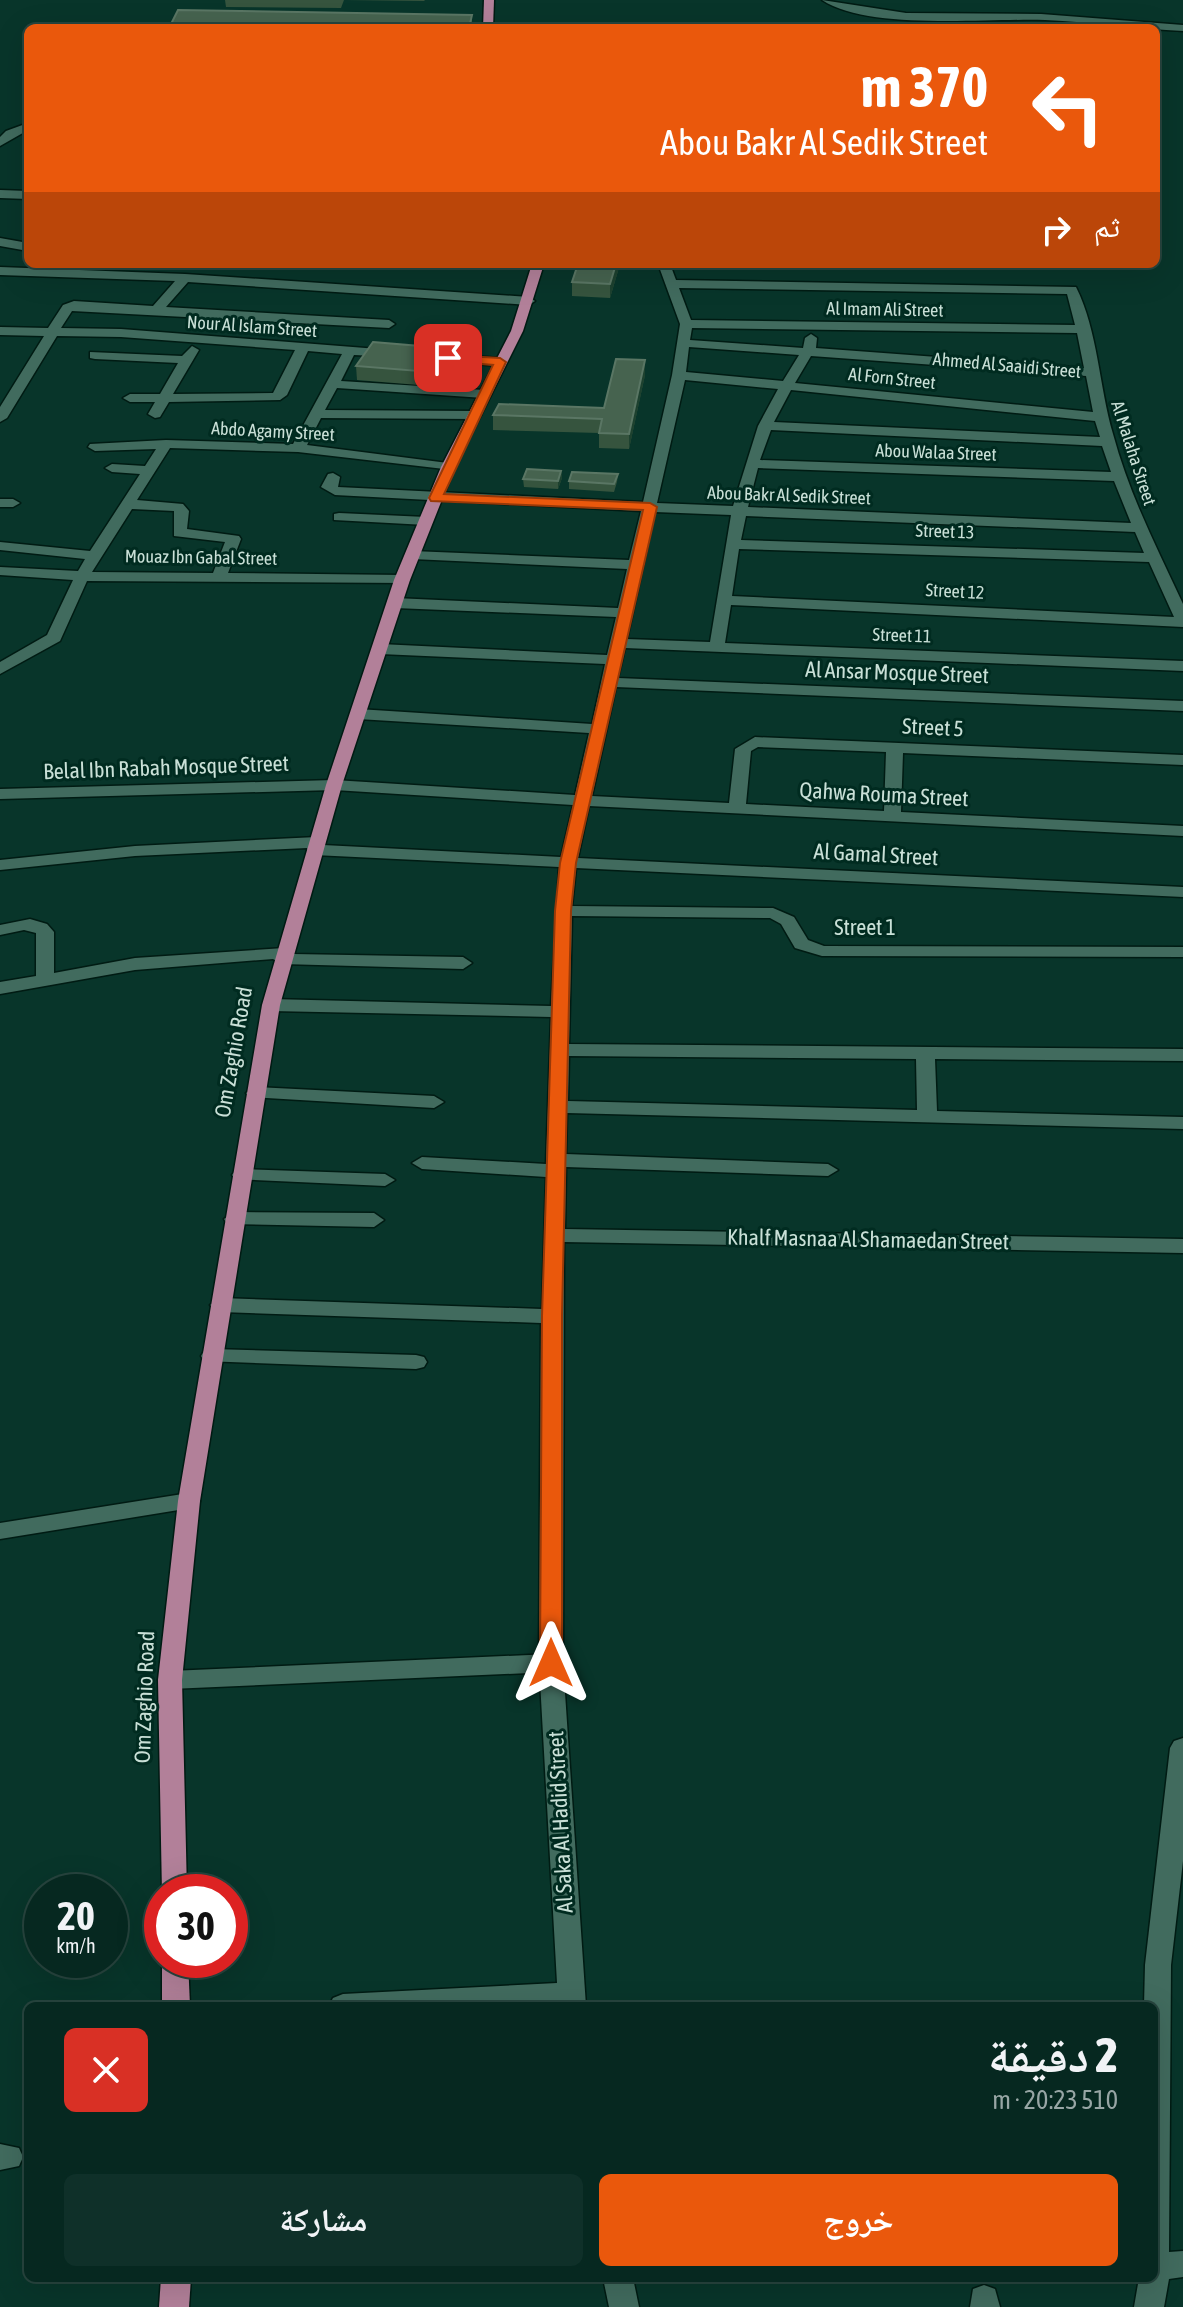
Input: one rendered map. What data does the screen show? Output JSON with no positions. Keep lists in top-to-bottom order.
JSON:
{
  "streets": {
    "main road": ["Om Zaghio Road"],
    "street": [
      "Al Imam Ali Street",
      "Nour Al Islam Street",
      "Ahmed Al Saaidi Street",
      "Al Forn Street",
      "Abdo Agamy Street",
      "Abou Walaa Street",
      "Al Malaha Street",
      "Abou Bakr Al Sedik Street",
      "Street 13",
      "Mouaz Ibn Gabal Street",
      "Street 12",
      "Street 11",
      "Al Ansar Mosque Street",
      "Street 5",
      "Belal Ibn Rabah Mosque Street",
      "Qahwa Rouma Street",
      "Al Gamal Street",
      "Street 1",
      "Khalf Masnaa Al Shamaedan Street",
      "Al Saka Al Hadid Street"
    ]
  },
  "crossings": [
    ["Al Imam Ali Street", "Ahmed Al Saaidi Street"],
    ["Al Imam Ali Street", "Al Malaha Street"],
    ["Al Imam Ali Street", "Al Saka Al Hadid Street"],
    ["Ahmed Al Saaidi Street", "Al Malaha Street"],
    ["Ahmed Al Saaidi Street", "Al Saka Al Hadid Street"],
    ["Al Forn Street", "Al Malaha Street"],
    ["Al Forn Street", "Al Saka Al Hadid Street"],
    ["Abdo Agamy Street", "Om Zaghio Road"],
    ["Abou Walaa Street", "Al Malaha Street"],
    ["Al Malaha Street", "Abou Bakr Al Sedik Street"],
    ["Al Malaha Street", "Street 13"],
    ["Al Malaha Street", "Street 12"],
    ["Al Malaha Street", "Al Saka Al Hadid Street"],
    ["Abou Bakr Al Sedik Street", "Om Zaghio Road"],
    ["Abou Bakr Al Sedik Street", "Al Saka Al Hadid Street"],
    ["Mouaz Ibn Gabal Street", "Om Zaghio Road"],
    ["Street 11", "Om Zaghio Road"],
    ["Street 11", "Al Saka Al Hadid Street"],
    ["Al Ansar Mosque Street", "Al Saka Al Hadid Street"],
    ["Street 5", "Qahwa Rouma Street"],
    ["Belal Ibn Rabah Mosque Street", "Qahwa Rouma Street"],
    ["Belal Ibn Rabah Mosque Street", "Om Zaghio Road"],
    ["Belal Ibn Rabah Mosque Street", "Al Saka Al Hadid Street"],
    ["Qahwa Rouma Street", "Al Saka Al Hadid Street"],
    ["Al Gamal Street", "Om Zaghio Road"],
    ["Al Gamal Street", "Al Saka Al Hadid Street"],
    ["Street 1", "Al Saka Al Hadid Street"],
    ["Khalf Masnaa Al Shamaedan Street", "Al Saka Al Hadid Street"]
  ],
  "page": {
    "turn": ["370 m", "Abou Bakr Al Sedik Street"],
    "then": "ثم",
    "speed": "20 km/h",
    "limit": "30",
    "heading": ["2 دقيقة", "510 m · 20:23"],
    "buttons": ["خروج", "مشاركة"]
  }
}
